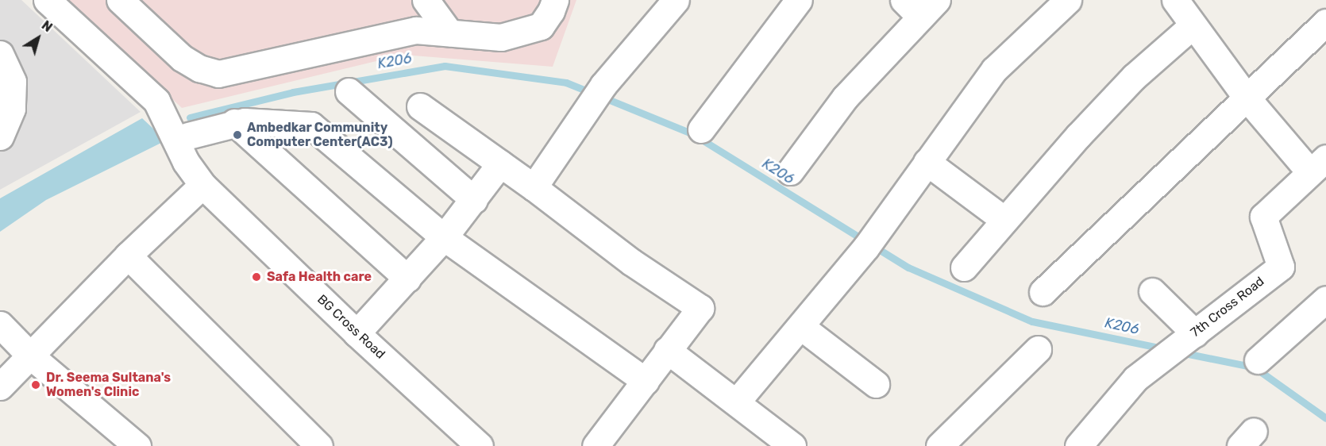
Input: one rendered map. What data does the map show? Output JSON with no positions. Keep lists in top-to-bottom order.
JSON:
{
  "streets": {
    "street": ["7th Cross Road", "BG Cross Road"]
  },
  "water": ["K206"],
  "places": ["Ambedkar Community Computer Center(AC3)", "Safa Health care", "Dr. Seema Sultana's Women's Clinic"],
  "north": "top right"
}
